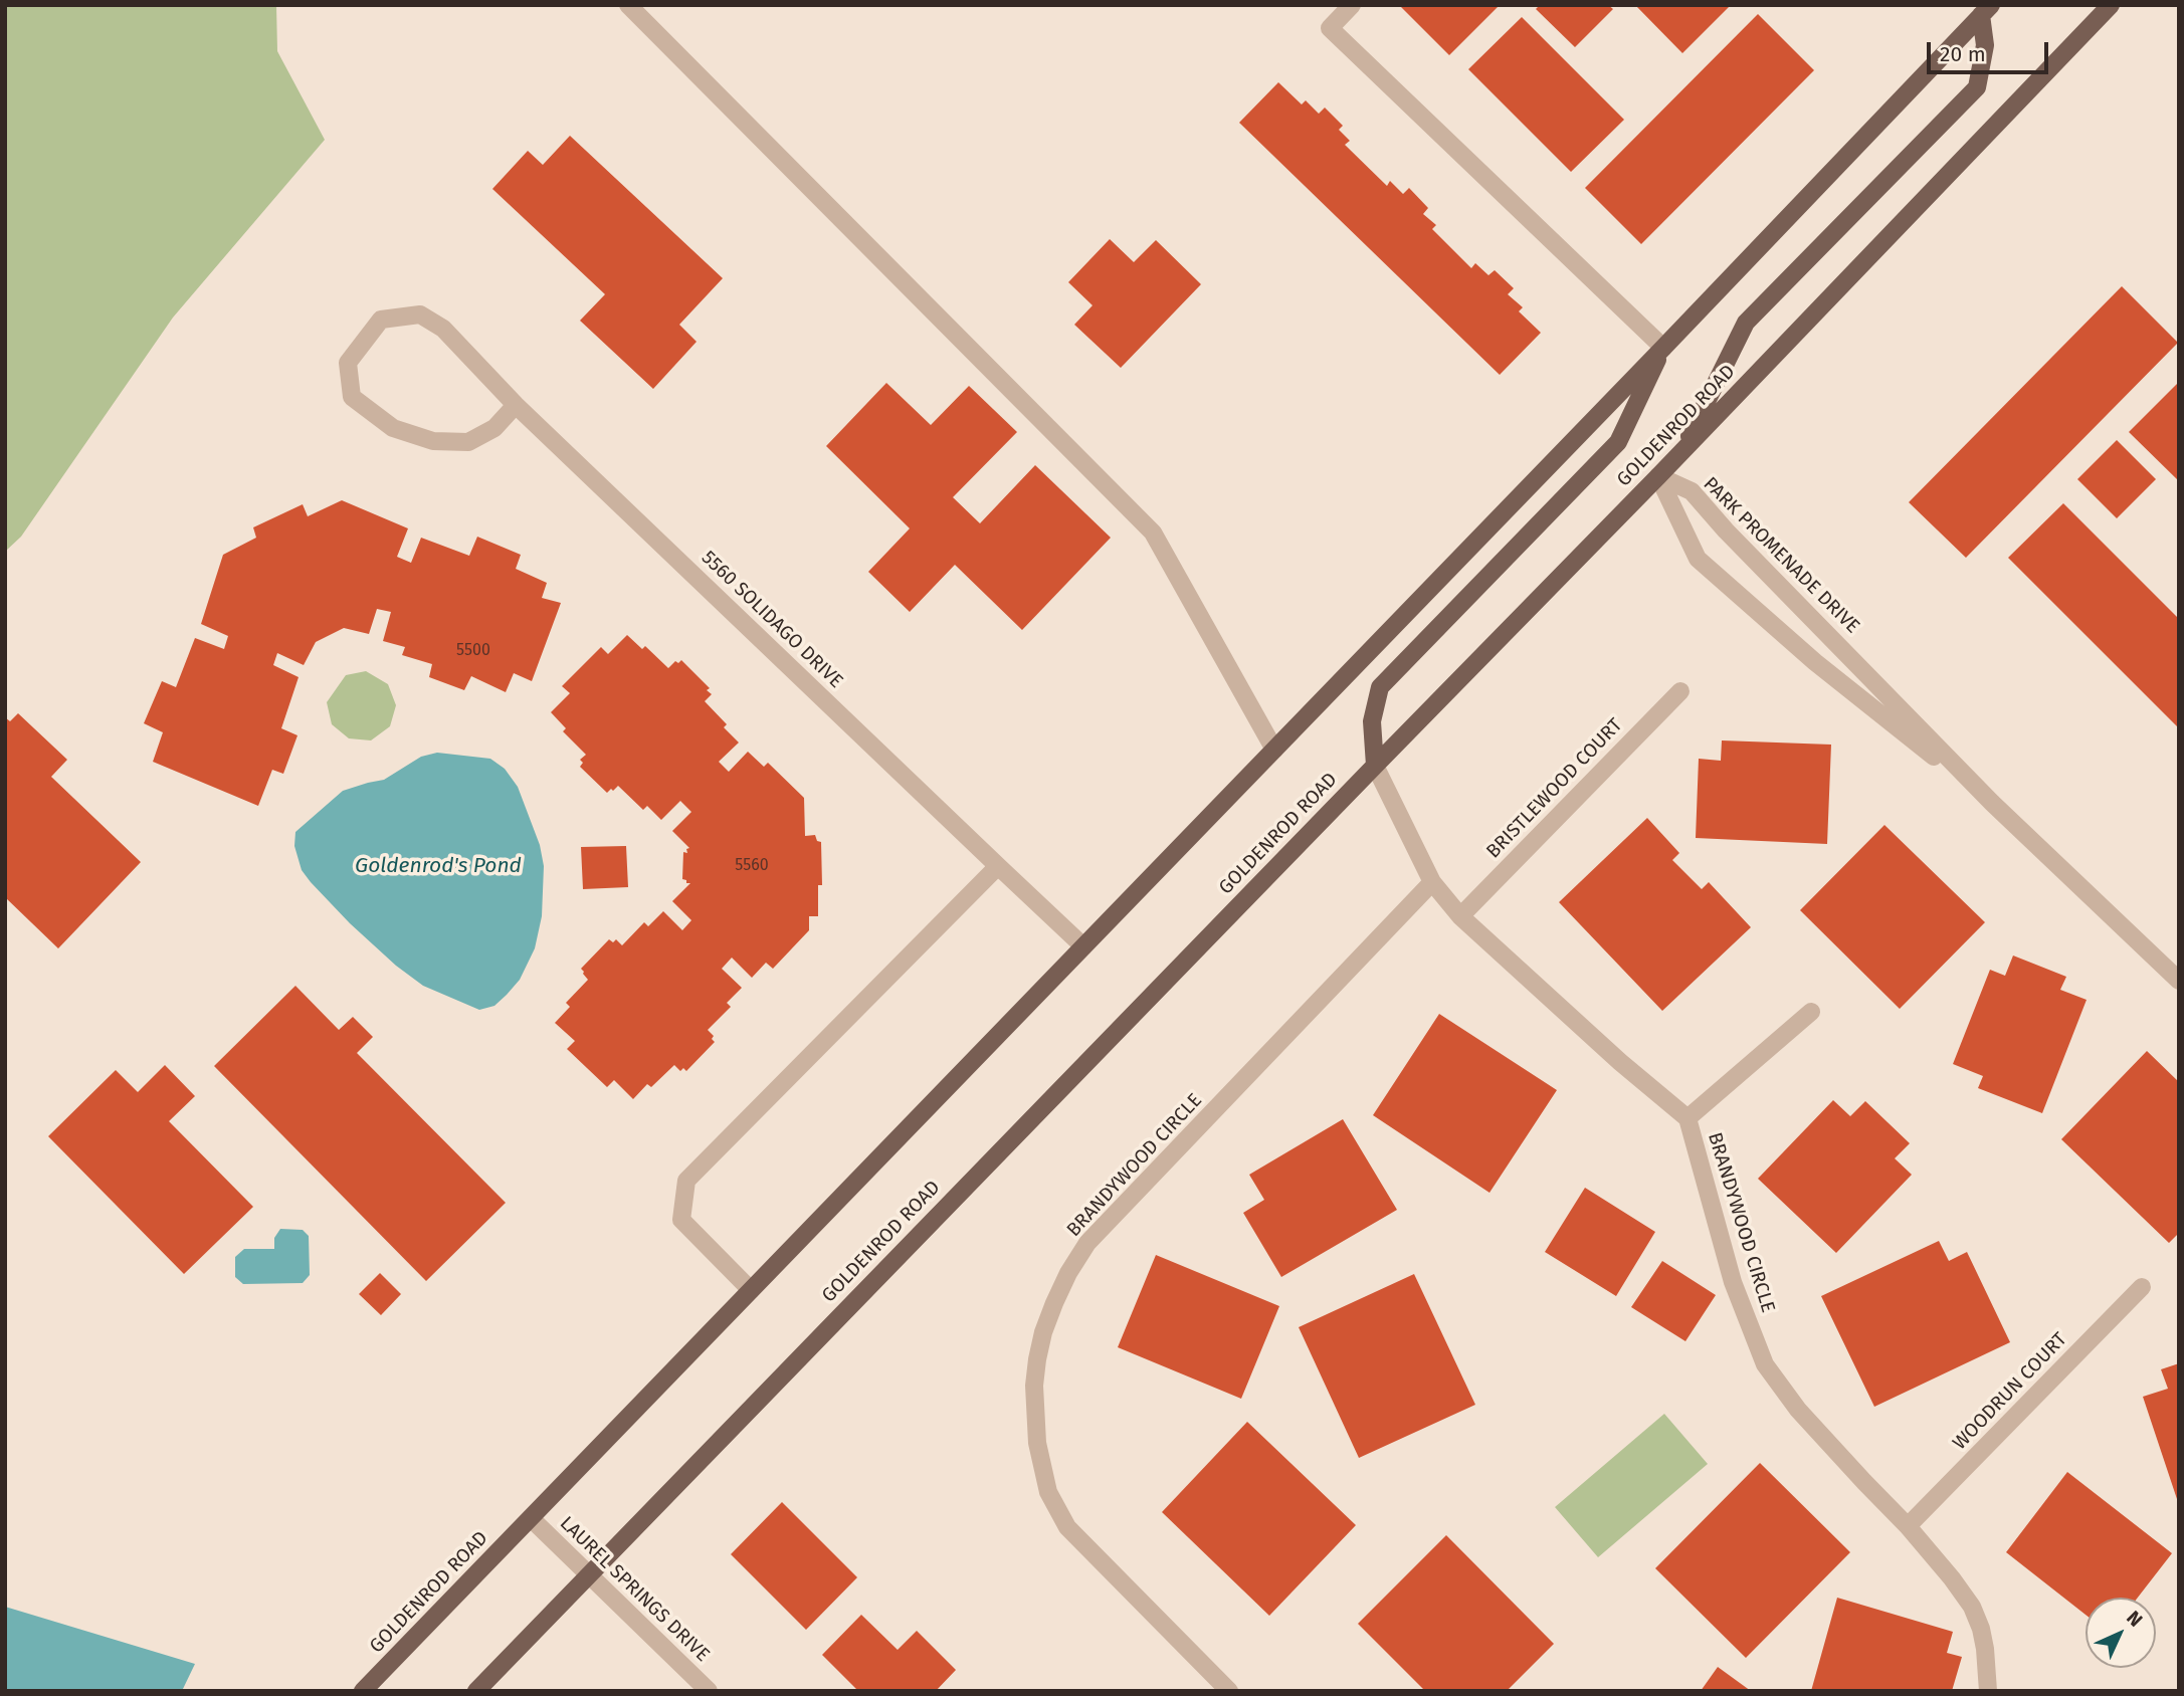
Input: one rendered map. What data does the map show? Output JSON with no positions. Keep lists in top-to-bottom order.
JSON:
{
  "streets": {
    "main road": ["GOLDENROD ROAD"],
    "street": [
      "PARK PROMENADE DRIVE",
      "5560 SOLIDAGO DRIVE",
      "BRISTLEWOOD COURT",
      "BRANDYWOOD CIRCLE",
      "WOODRUN COURT",
      "LAUREL SPRINGS DRIVE"
    ]
  },
  "crossings": [
    ["GOLDENROD ROAD", "PARK PROMENADE DRIVE"],
    ["GOLDENROD ROAD", "5560 SOLIDAGO DRIVE"],
    ["GOLDENROD ROAD", "BRANDYWOOD CIRCLE"],
    ["GOLDENROD ROAD", "LAUREL SPRINGS DRIVE"],
    ["BRISTLEWOOD COURT", "BRANDYWOOD CIRCLE"],
    ["BRANDYWOOD CIRCLE", "WOODRUN COURT"]
  ],
  "water": ["Goldenrod's Pond"],
  "house_numbers": ["5500", "5560"],
  "scale_bar": "20 m",
  "north": "top right"
}
